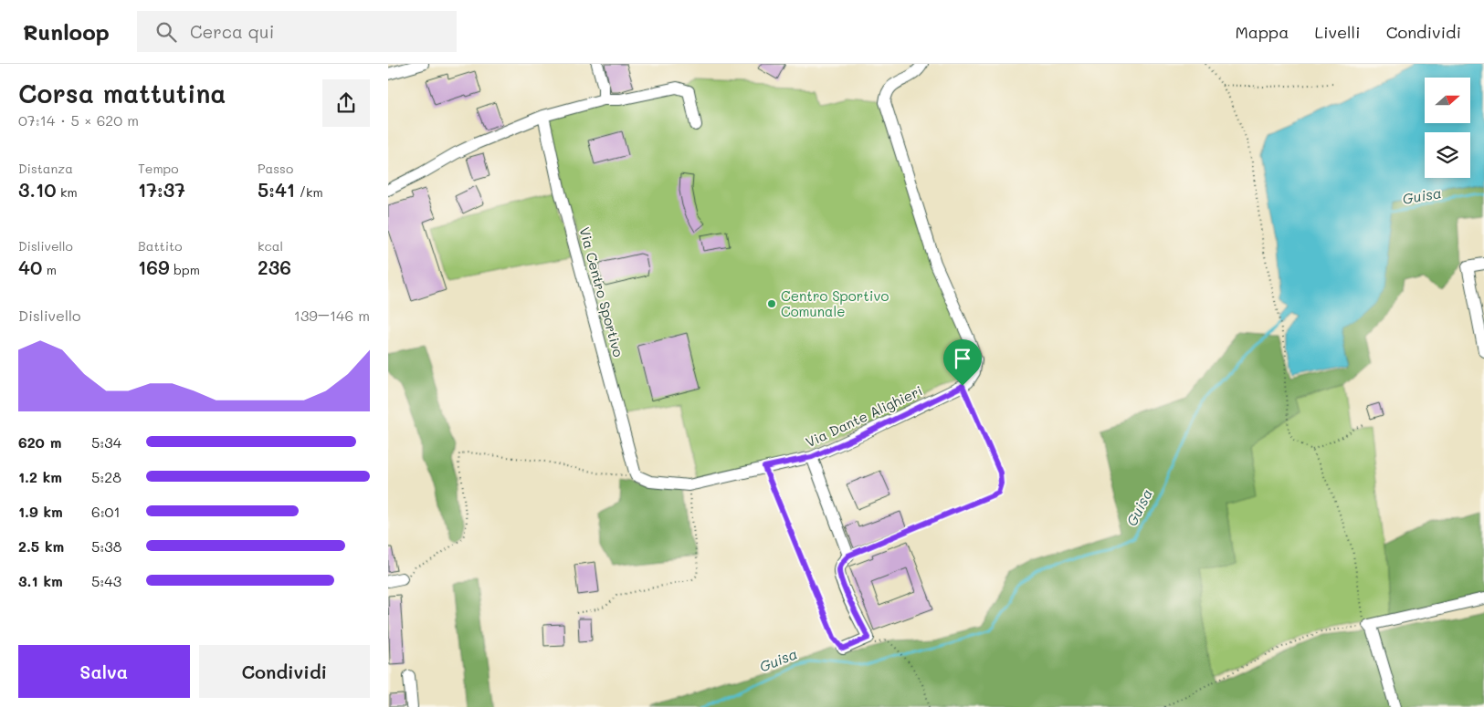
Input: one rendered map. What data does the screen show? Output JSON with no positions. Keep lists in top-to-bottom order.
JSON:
{
  "streets": {
    "street": ["Via Centro Sportivo", "Via Dante Alighieri"]
  },
  "crossings": [
    ["Via Centro Sportivo", "Via Dante Alighieri"]
  ],
  "water": ["Guisa"],
  "places": ["Centro Sportivo Comunale"],
  "north": "right",
  "page": {
    "header": "Runloop",
    "search": "Cerca qui",
    "nav": ["Mappa", "Livelli", "Condividi"],
    "heading": ["Corsa mattutina", "07:14 · 5 × 620 m"],
    "stats": [
      ["Distanza", "3.10 km"],
      ["Tempo", "17:37"],
      ["Passo", "5:41 /km"],
      ["Dislivello", "40 m"],
      ["Battito", "169 bpm"],
      ["kcal", "236"]
    ],
    "chart": ["Dislivello", "139–146 m"],
    "list": [
      {
        "name": "620 m",
        "note": "5:34"
      },
      {
        "name": "1.2 km",
        "note": "5:28"
      },
      {
        "name": "1.9 km",
        "note": "6:01"
      },
      {
        "name": "2.5 km",
        "note": "5:38"
      },
      {
        "name": "3.1 km",
        "note": "5:43"
      }
    ],
    "buttons": ["Salva", "Condividi"]
  }
}
